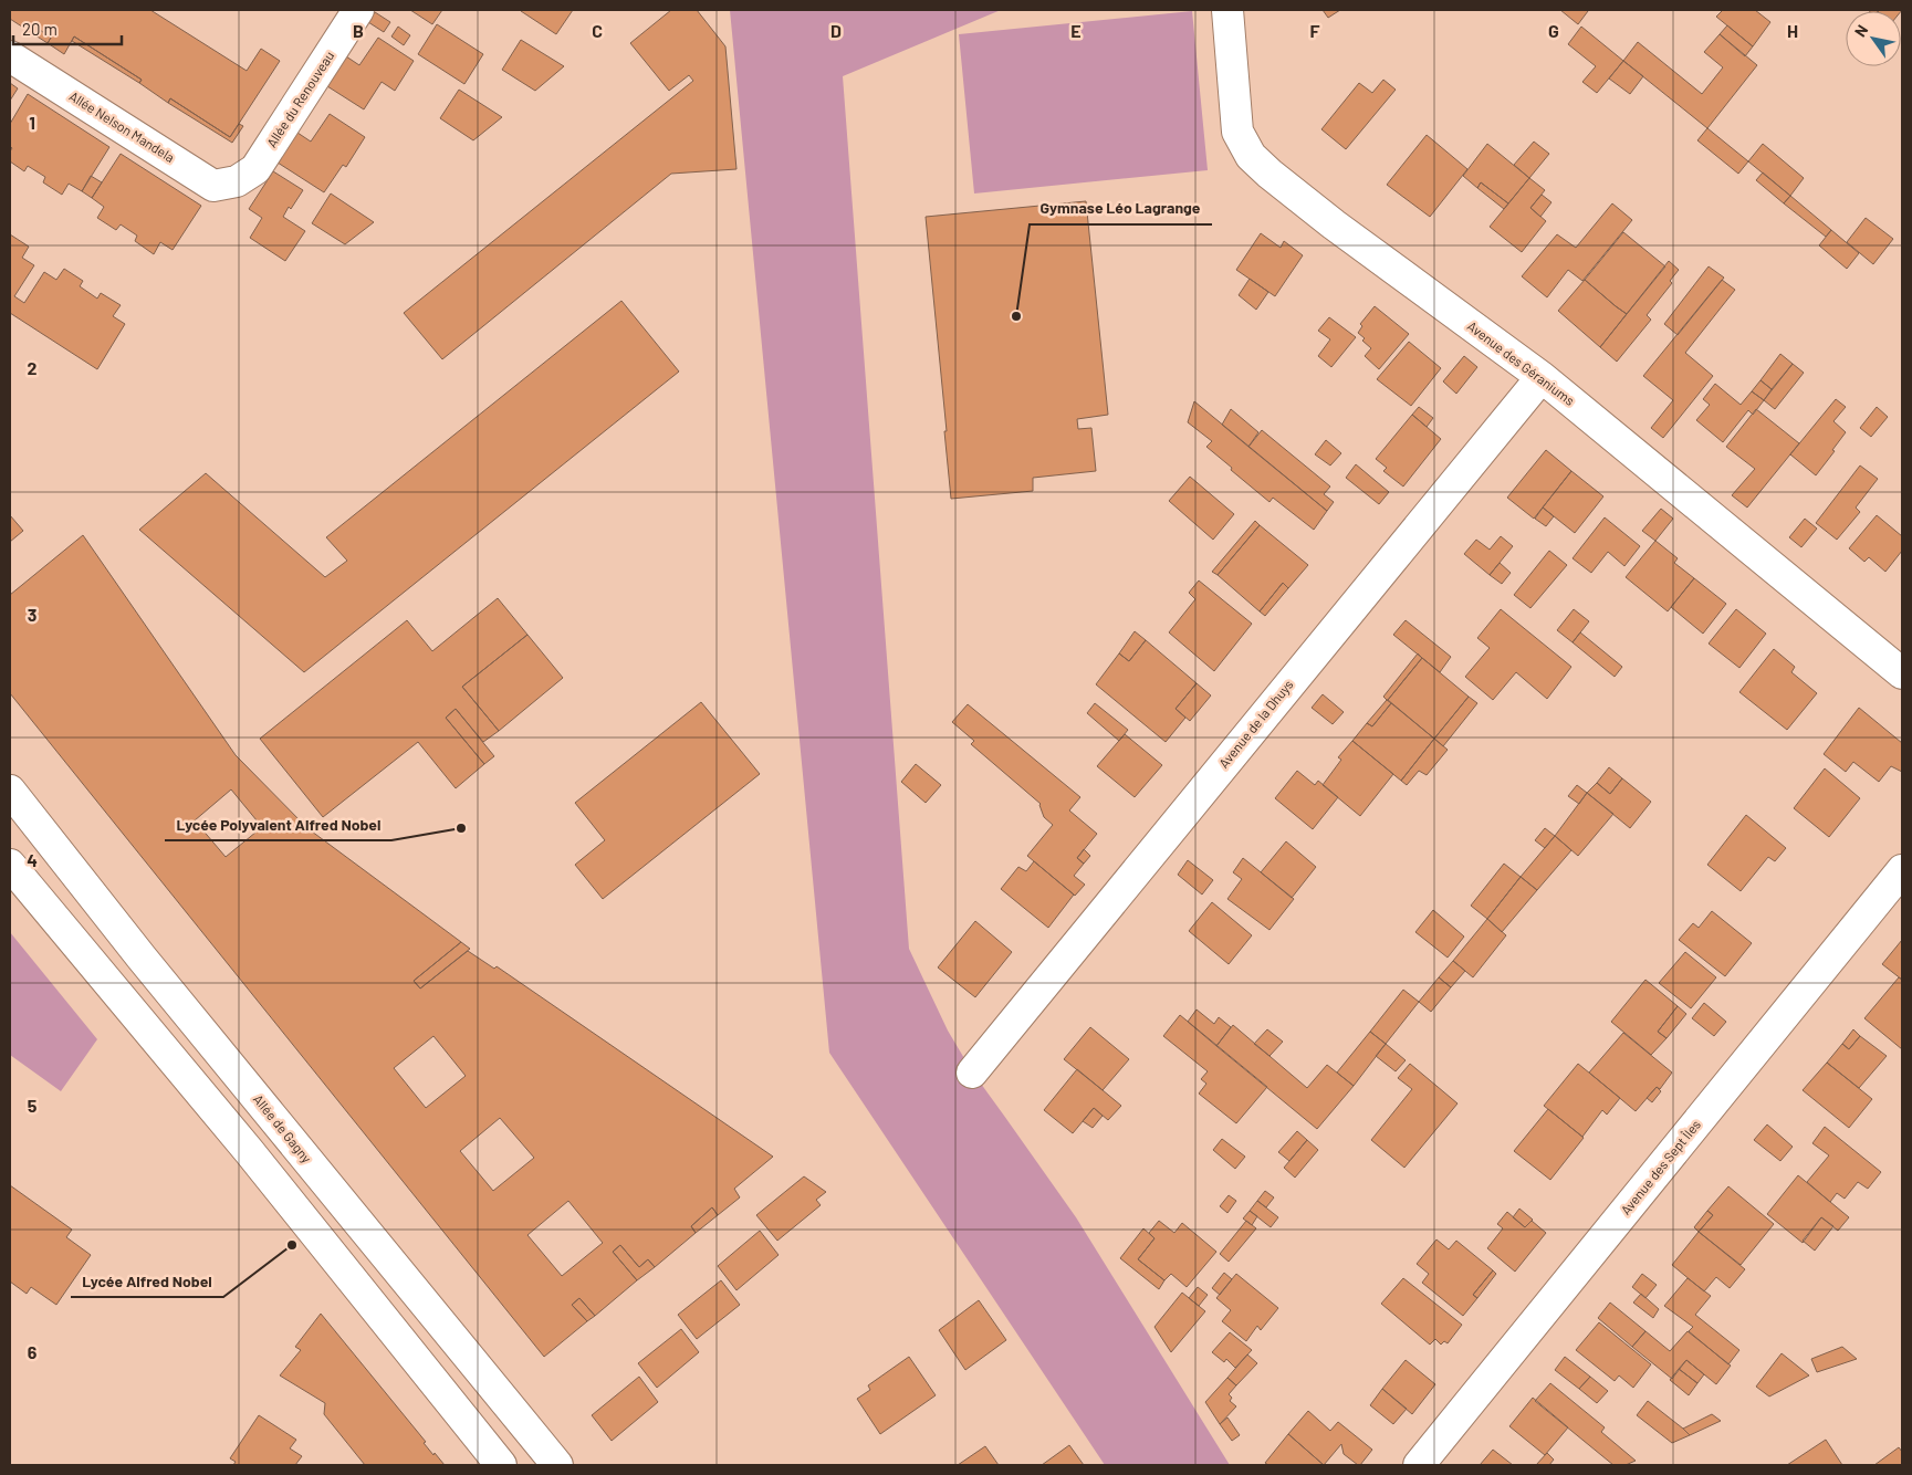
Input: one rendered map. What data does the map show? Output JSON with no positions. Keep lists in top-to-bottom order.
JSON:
{
  "streets": {
    "street": [
      "Allée du Renouveau",
      "Allée Nelson Mandela",
      "Avenue des Géraniums",
      "Avenue de la Dhuys",
      "Allée de Gagny",
      "Avenue des Sept Îles"
    ]
  },
  "crossings": [
    ["Allée du Renouveau", "Allée Nelson Mandela"],
    ["Avenue des Géraniums", "Avenue de la Dhuys"]
  ],
  "places": ["Gymnase Léo Lagrange", "Lycée Polyvalent Alfred Nobel", "Lycée Alfred Nobel"],
  "scale_bar": "20 m",
  "north": "top left",
  "grid": {
    "columns": [
      "B",
      "C",
      "D",
      "E",
      "F",
      "G",
      "H"
    ],
    "rows": [
      "1",
      "2",
      "3",
      "4",
      "5",
      "6"
    ]
  }
}
